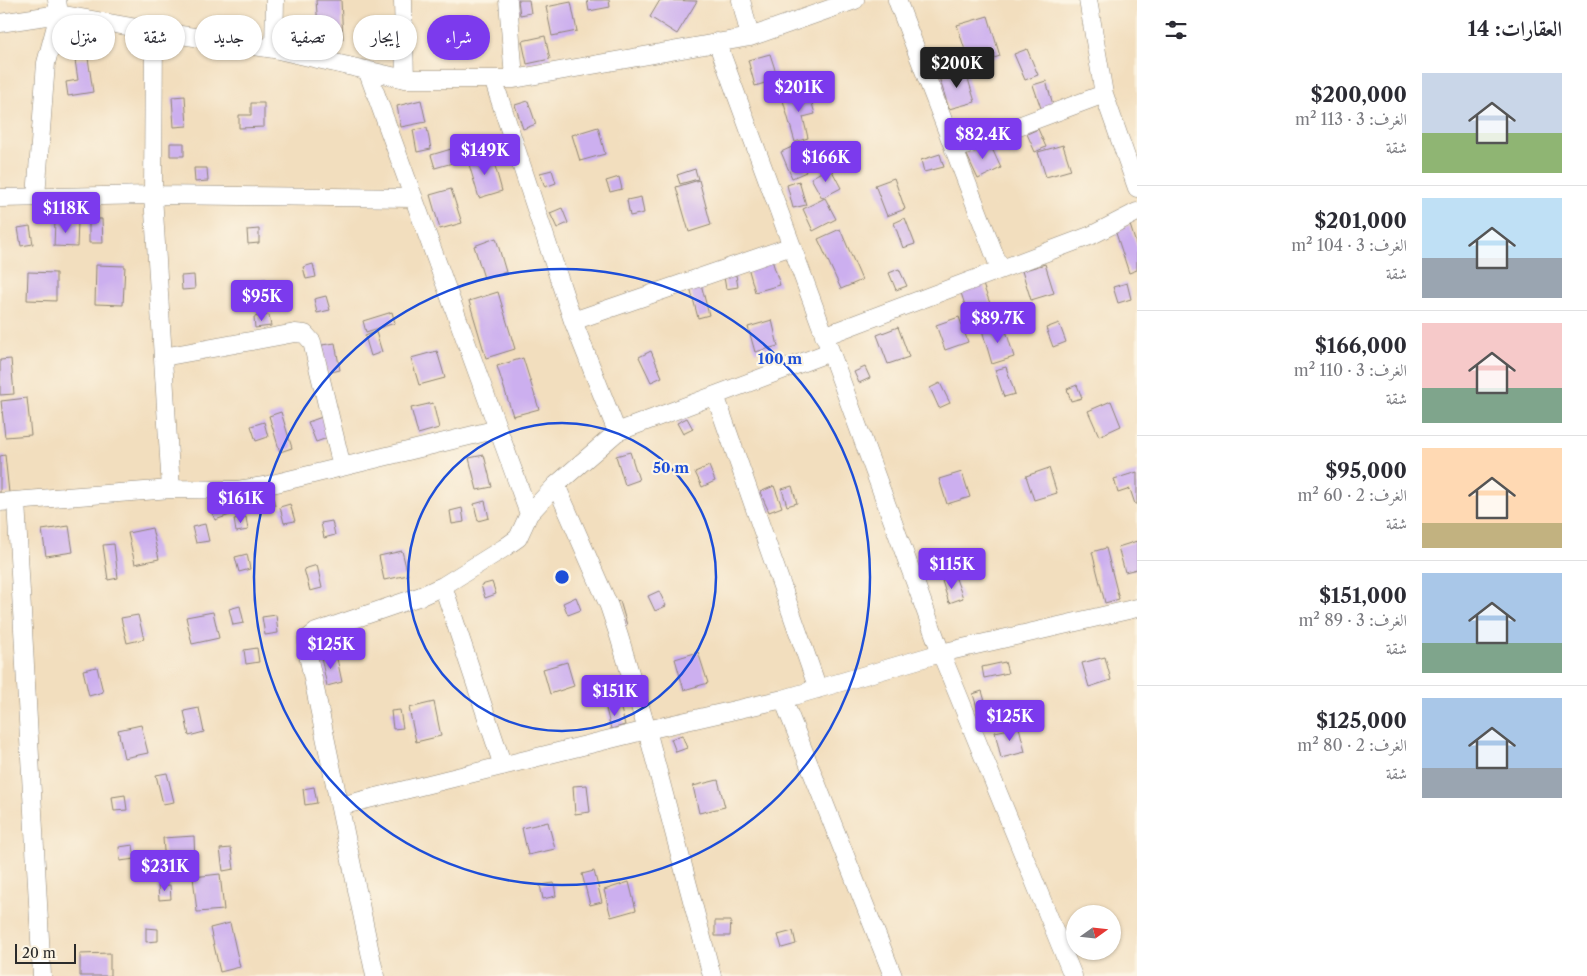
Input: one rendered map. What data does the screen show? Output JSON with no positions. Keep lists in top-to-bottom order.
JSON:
{
  "scale_bar": "20 m",
  "north": "right",
  "page": {
    "heading": "العقارات: 14",
    "chip": [
      "شراء",
      "إيجار",
      "تصفية",
      "جديد",
      "شقة",
      "منزل"
    ],
    "price": [
      "$200K",
      "$201K",
      "$82.4K",
      "$149K",
      "$166K",
      "$118K",
      "$95K",
      "$89.7K",
      "$161K",
      "$115K",
      "$125K",
      "$151K",
      "$125K",
      "$231K"
    ],
    "list": [
      {
        "name": "$200,000",
        "note": "الغرف: 3 · 113 m² · شقة"
      },
      {
        "name": "$201,000",
        "note": "الغرف: 3 · 104 m² · شقة"
      },
      {
        "name": "$166,000",
        "note": "الغرف: 3 · 110 m² · شقة"
      },
      {
        "name": "$95,000",
        "note": "الغرف: 2 · 60 m² · شقة"
      },
      {
        "name": "$151,000",
        "note": "الغرف: 3 · 89 m² · شقة"
      },
      {
        "name": "$125,000",
        "note": "الغرف: 2 · 80 m² · شقة"
      }
    ],
    "scale": "20 m"
  },
  "rings": ["100 m", "50 m"]
}
